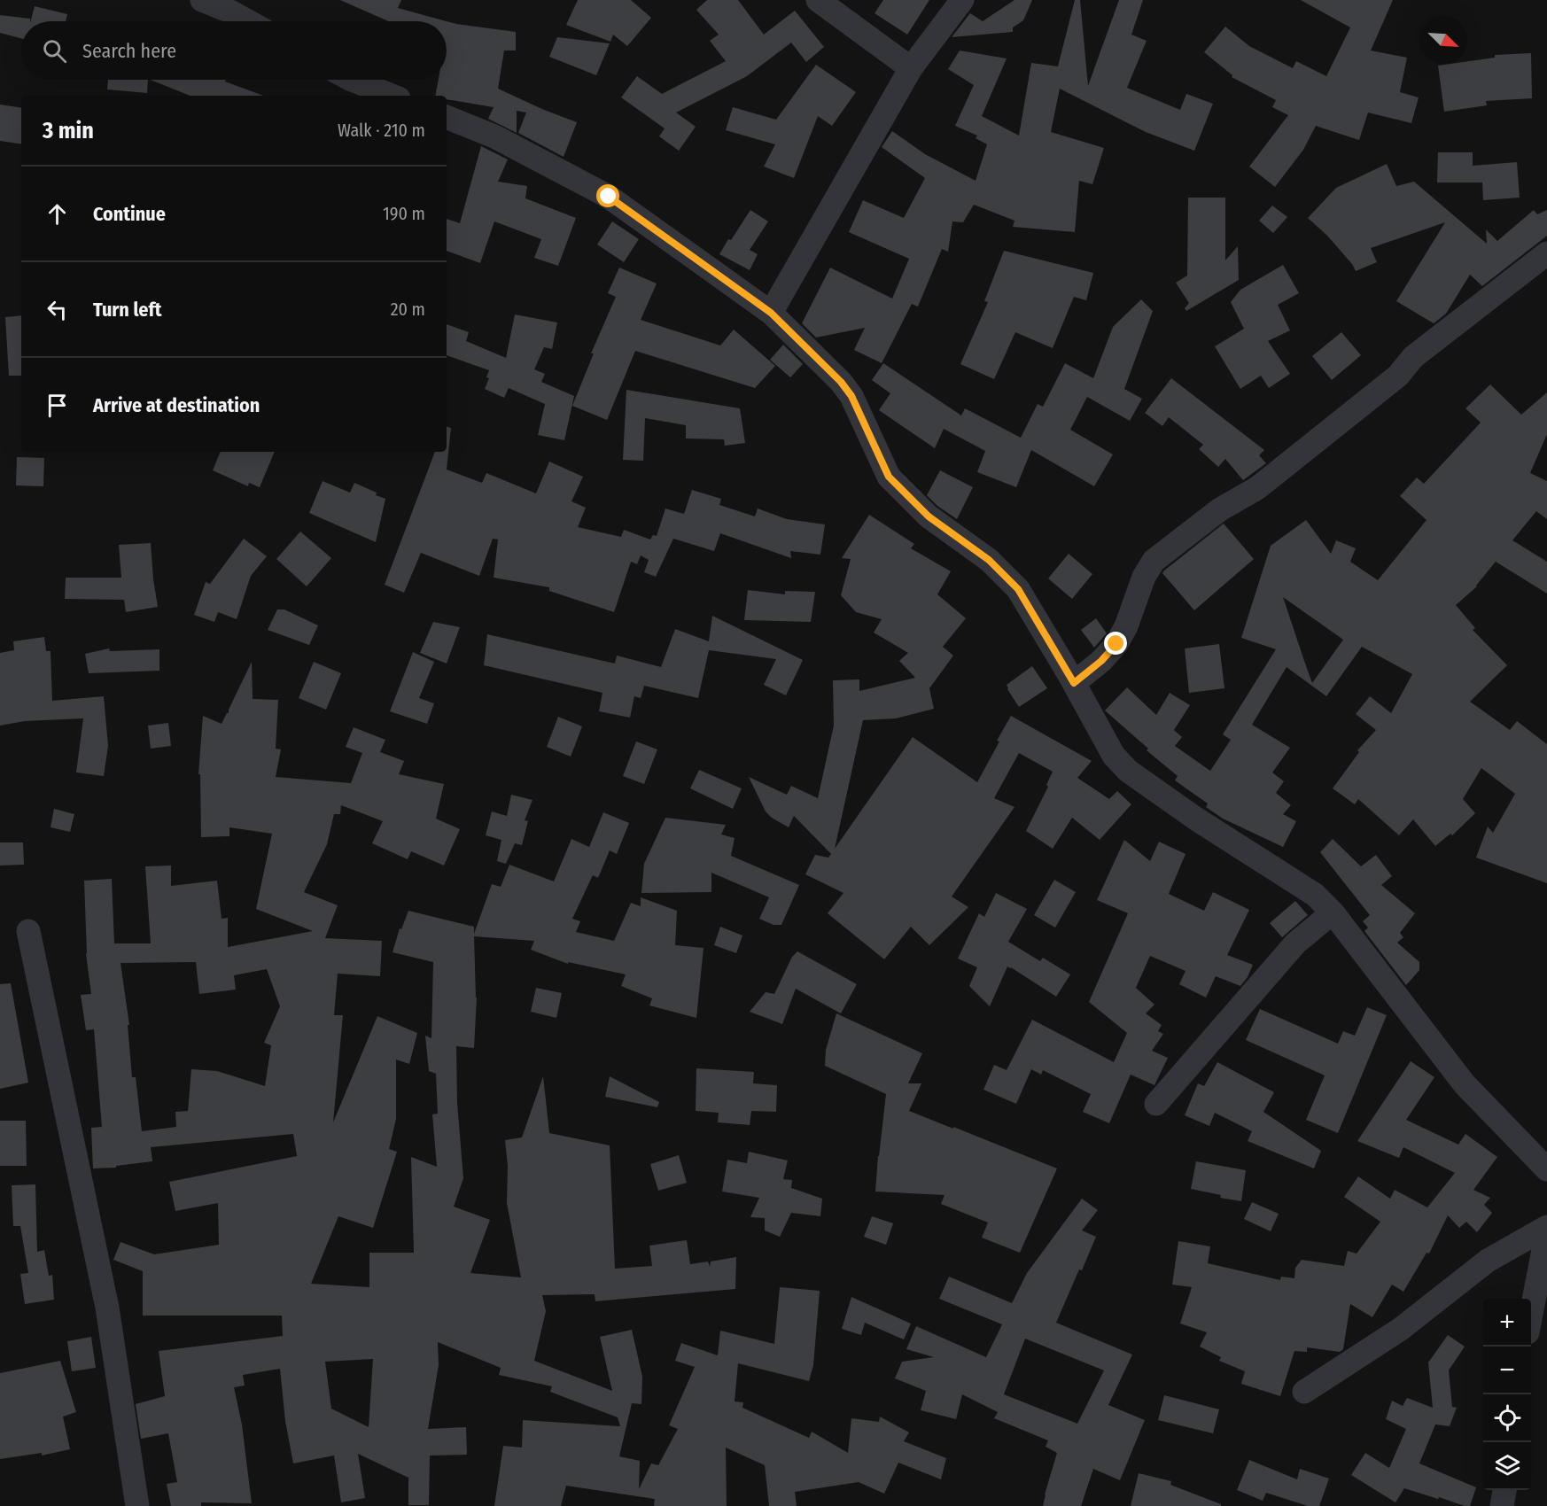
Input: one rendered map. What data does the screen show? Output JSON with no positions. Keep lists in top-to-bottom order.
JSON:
{
  "north": "bottom right",
  "page": {
    "search": "Search here",
    "heading": ["3 min", "Walk · 210 m"],
    "list": [
      ["Continue", "190 m"],
      ["Turn left", "20 m"],
      "Arrive at destination"
    ],
    "map_buttons": ["+", "−"]
  }
}
